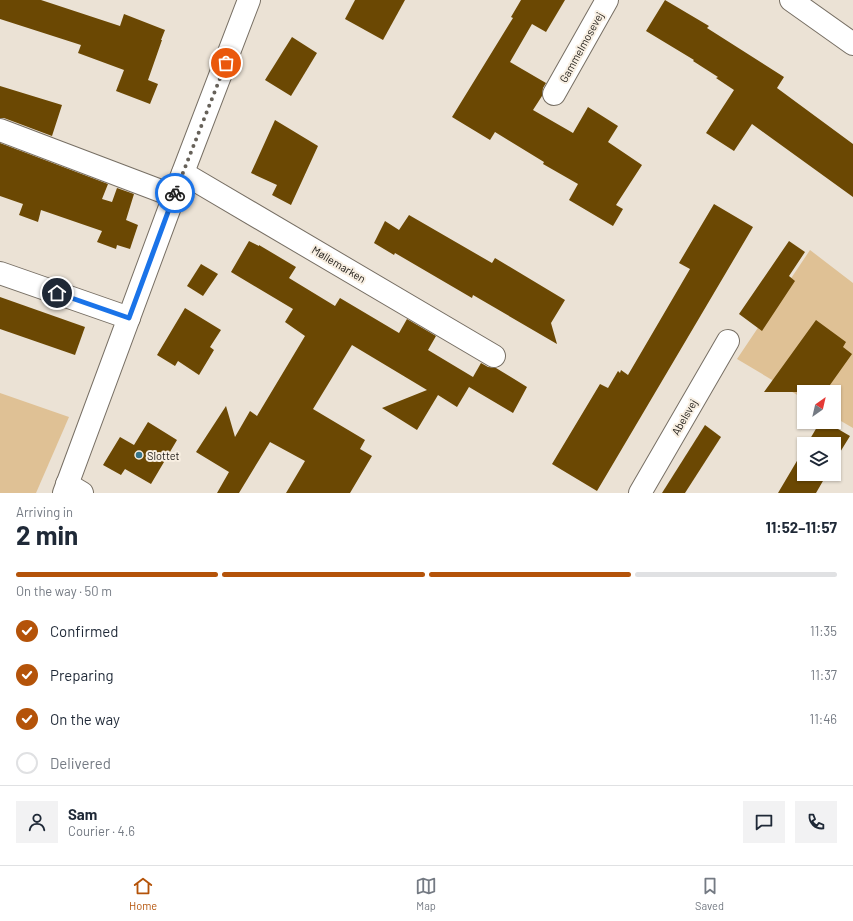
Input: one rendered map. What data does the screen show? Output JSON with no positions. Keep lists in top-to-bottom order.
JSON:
{
  "streets": {
    "street": ["Gammelmosevej", "Møllemarken", "Abelsvej"]
  },
  "places": ["Slottet"],
  "north": "top right",
  "page": {
    "heading": ["2 min", "Arriving in", "11:52–11:57"],
    "panel": ["Sam", "Courier · 4.6"],
    "bar": "On the way · 50 m",
    "list": [
      ["Confirmed", "11:35"],
      ["Preparing", "11:37"],
      ["On the way", "11:46"],
      "Delivered"
    ],
    "tabs": ["Home", "Map", "Saved"]
  }
}
